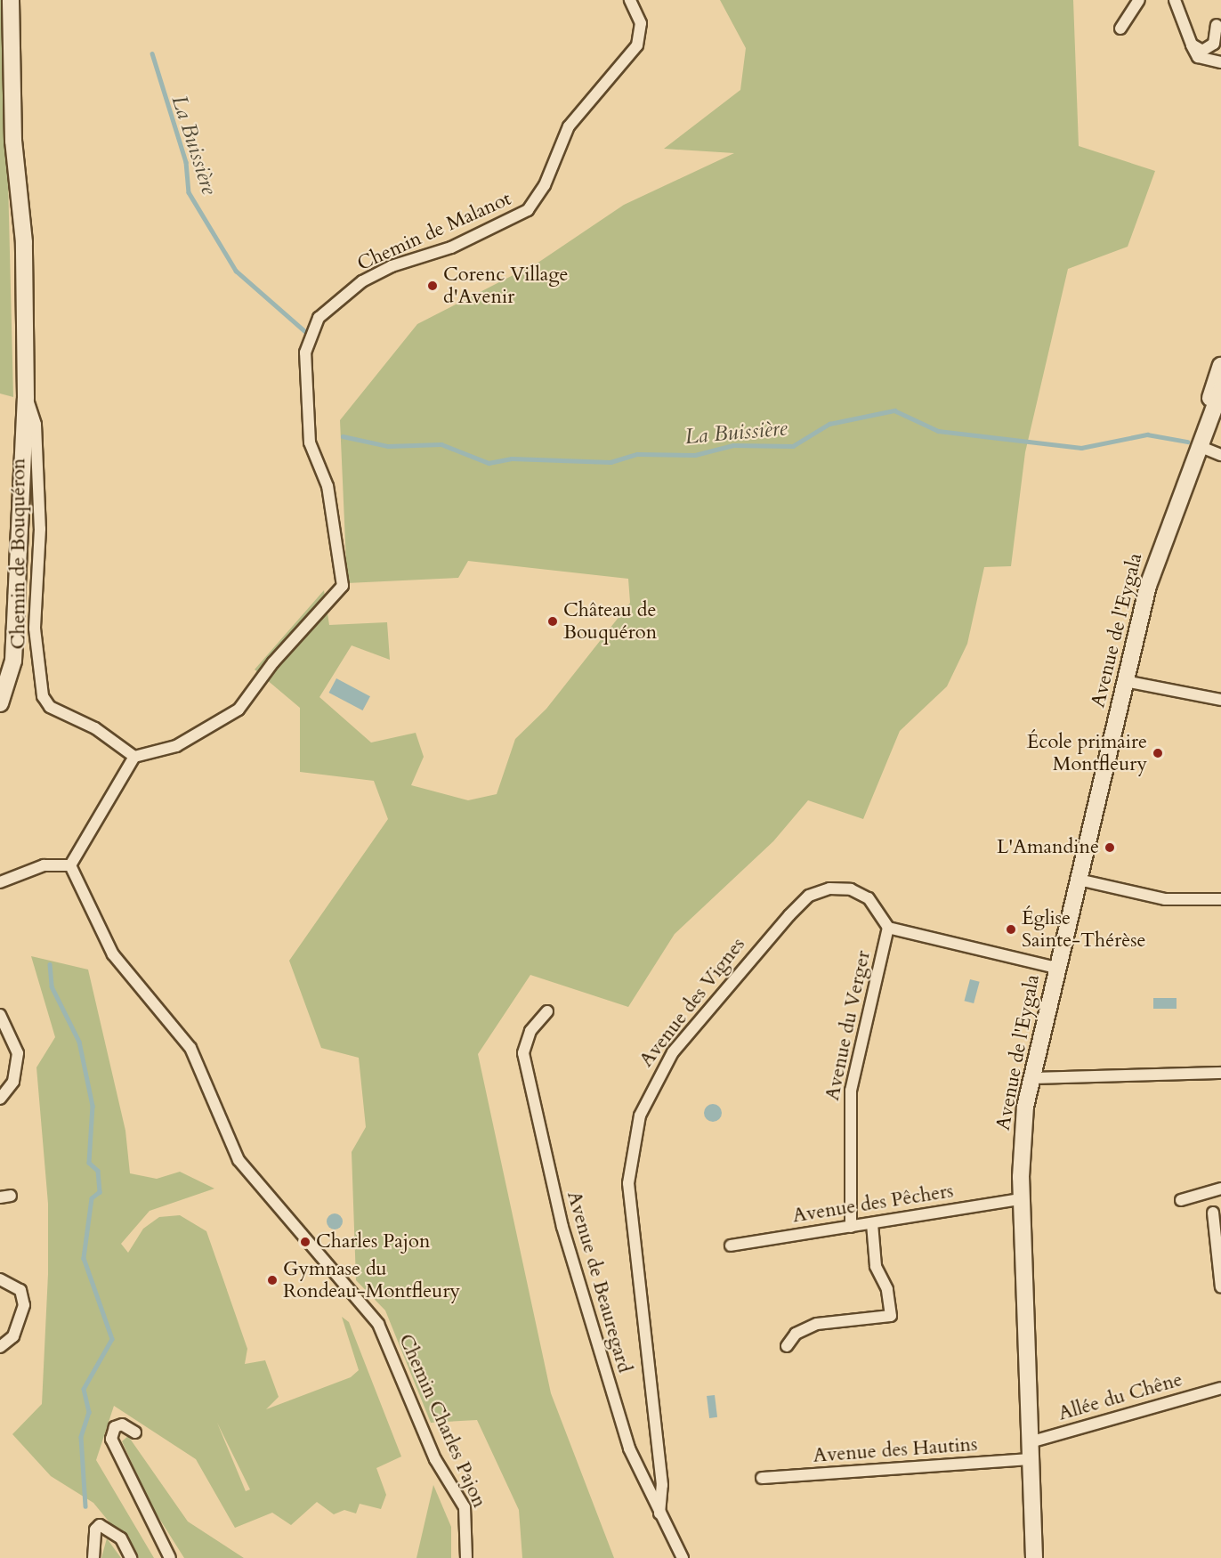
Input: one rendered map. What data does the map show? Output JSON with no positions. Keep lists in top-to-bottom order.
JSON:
{
  "streets": {
    "street": [
      "Chemin de Malanot",
      "Chemin de Bouquéron",
      "Avenue de l'Eygala",
      "Avenue des Vignes",
      "Avenue du Verger",
      "Avenue des Pêchers",
      "Avenue de Beauregard",
      "Allée du Chêne",
      "Chemin Charles Pajon",
      "Avenue des Hautins"
    ]
  },
  "crossings": [
    ["Chemin de Malanot", "Chemin de Bouquéron"],
    ["Avenue de l'Eygala", "Avenue des Pêchers"],
    ["Avenue de l'Eygala", "Allée du Chêne"],
    ["Avenue de l'Eygala", "Avenue des Hautins"],
    ["Avenue des Vignes", "Avenue du Verger"],
    ["Avenue des Vignes", "Avenue de Beauregard"],
    ["Avenue du Verger", "Avenue des Pêchers"]
  ],
  "water": ["La Buissière"],
  "places": [
    "Corenc Village d'Avenir",
    "Château de Bouquéron",
    "École primaire Montfleury",
    "L'Amandine",
    "Église Sainte-Thérèse",
    "Charles Pajon",
    "Gymnase du Rondeau-Montfleury"
  ]
}
